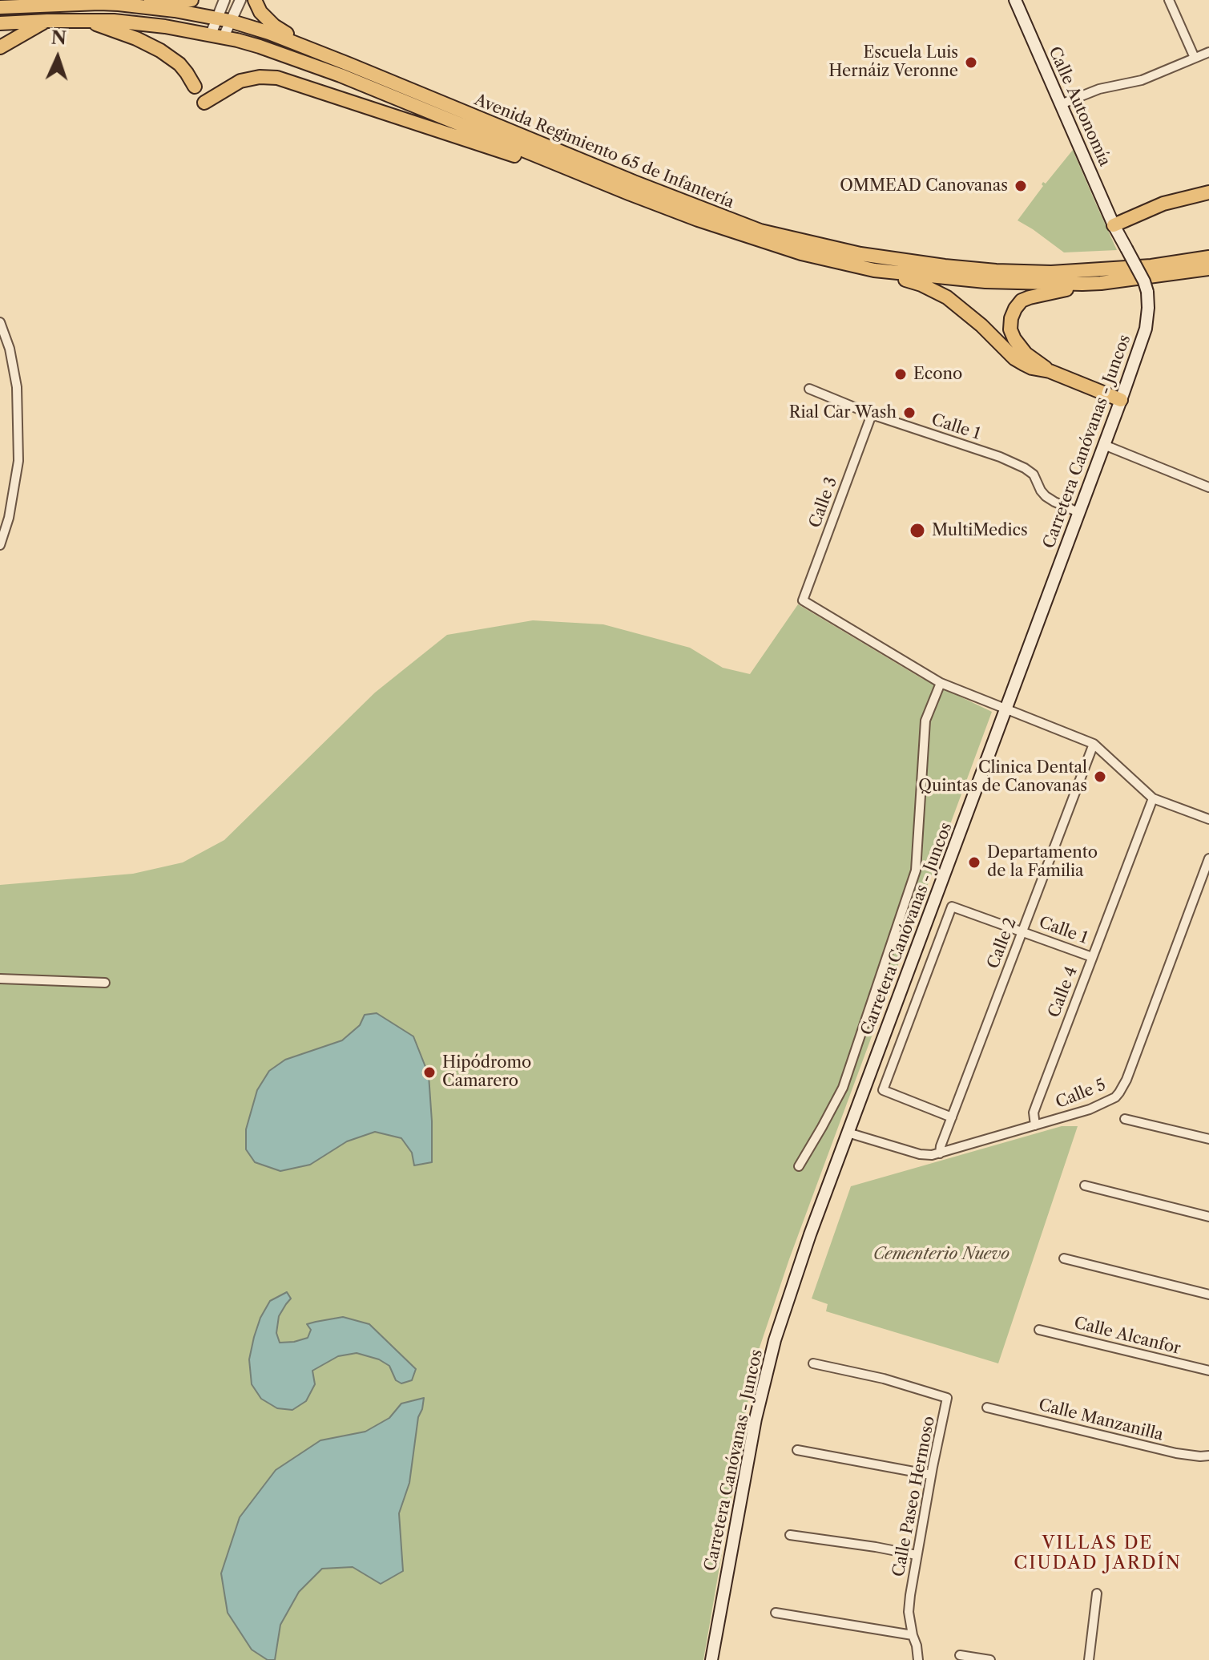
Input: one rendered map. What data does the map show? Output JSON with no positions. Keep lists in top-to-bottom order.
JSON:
{
  "streets": {
    "main road": ["Calle Autonomía", "Avenida Regimiento 65 de Infantería", "Carretera Canóvanas - Juncos"],
    "street": [
      "Calle 1",
      "Calle 3",
      "Calle 2",
      "Calle 4",
      "Calle 5",
      "Calle Alcanfor",
      "Calle Manzanilla",
      "Calle Paseo Hermoso"
    ]
  },
  "crossings": [
    ["Calle Autonomía", "Carretera Canóvanas - Juncos"],
    ["Calle 1", "Carretera Canóvanas - Juncos"],
    ["Calle 1", "Calle 3"],
    ["Calle 1", "Calle 2"],
    ["Calle 1", "Calle 4"],
    ["Carretera Canóvanas - Juncos", "Calle 5"],
    ["Calle 2", "Calle 5"],
    ["Calle 4", "Calle 5"]
  ],
  "districts": ["VILLAS DE CIUDAD JARDÍN"],
  "parks": ["Cementerio Nuevo"],
  "places": [
    "Escuela Luis Hernáiz Veronne",
    "OMMEAD Canovanas",
    "Econo",
    "Rial Car Wash",
    "MultiMedics",
    "Clinica Dental Quintas de Canovanas",
    "Departamento de la Familia",
    "Hipódromo Camarero"
  ],
  "north": "top"
}
